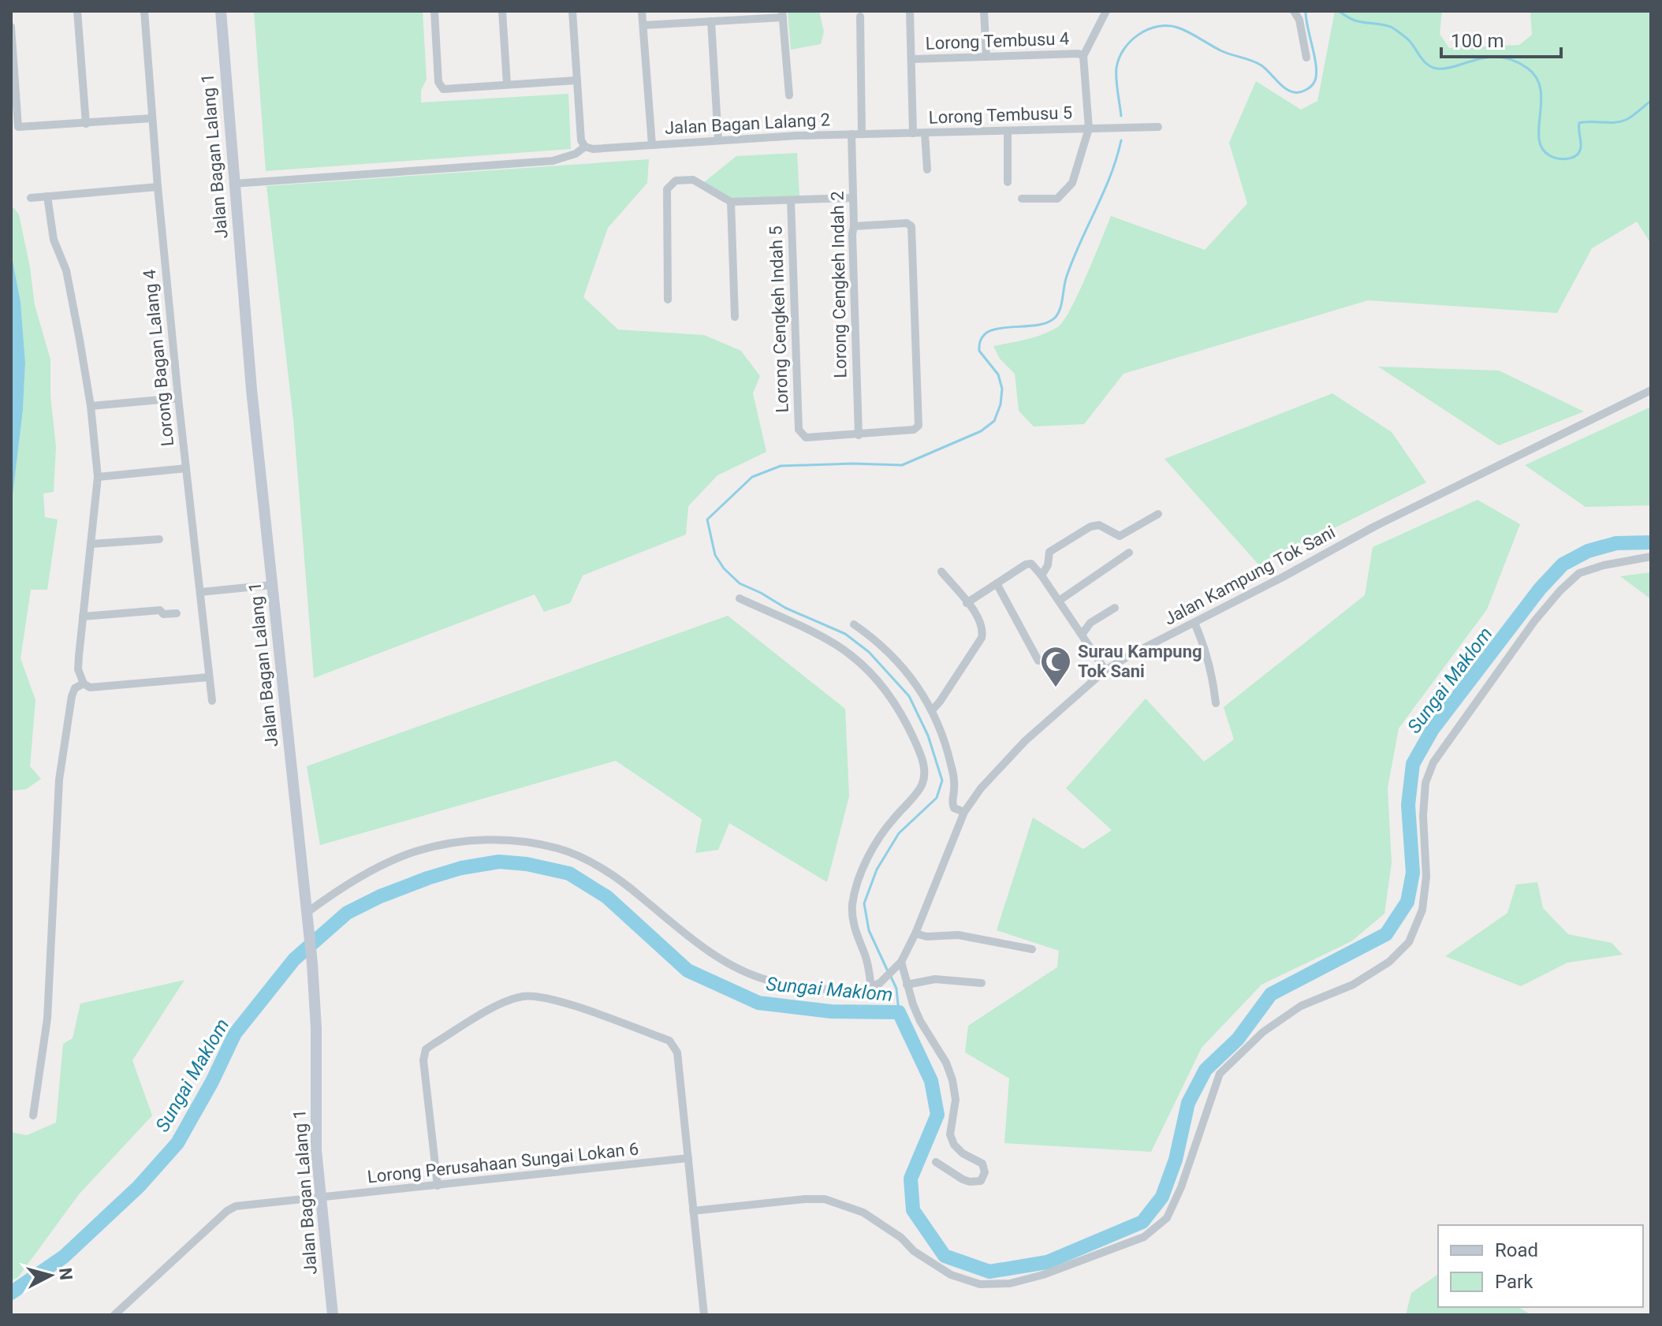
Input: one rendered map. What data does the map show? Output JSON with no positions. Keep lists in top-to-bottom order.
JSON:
{
  "streets": {
    "main road": ["Jalan Bagan Lalang 1"],
    "street": [
      "Lorong Tembusu 4",
      "Lorong Tembusu 5",
      "Jalan Bagan Lalang 2",
      "Lorong Cengkeh Indah 2",
      "Lorong Cengkeh Indah 5",
      "Lorong Bagan Lalang 4",
      "Jalan Kampung Tok Sani",
      "Lorong Perusahaan Sungai Lokan 6"
    ]
  },
  "crossings": [
    ["Lorong Tembusu 5", "Jalan Bagan Lalang 2"],
    ["Jalan Bagan Lalang 2", "Lorong Cengkeh Indah 2"],
    ["Jalan Bagan Lalang 1", "Jalan Kampung Tok Sani"],
    ["Jalan Bagan Lalang 1", "Lorong Perusahaan Sungai Lokan 6"],
    ["Lorong Cengkeh Indah 2", "Lorong Cengkeh Indah 5"]
  ],
  "water": ["Sungai Maklom"],
  "places": {
    "mosque": ["Surau Kampung Tok Sani"]
  },
  "legend": ["Road", "Park"],
  "scale_bar": "100 m",
  "north": "right"
}
